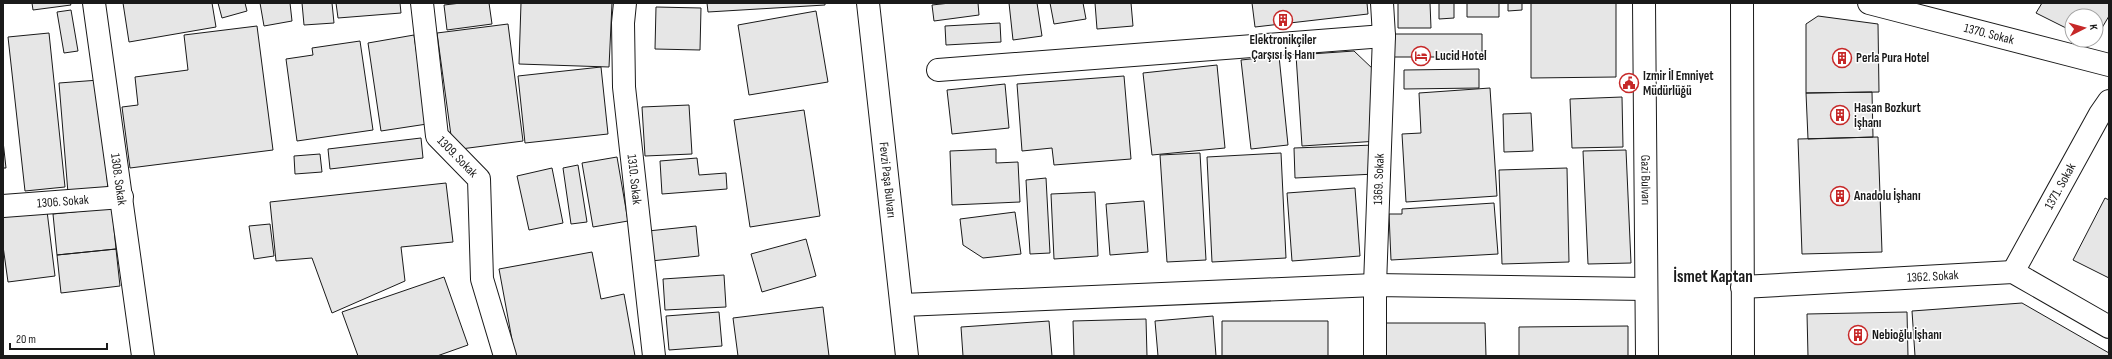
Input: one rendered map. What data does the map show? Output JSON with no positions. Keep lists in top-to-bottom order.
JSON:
{
  "streets": {
    "street": [
      "1370. Sokak",
      "1309. Sokak",
      "1308. Sokak",
      "Fevzi Paşa Bulvarı",
      "1369. Sokak",
      "1310. Sokak",
      "Gazi Bulvarı",
      "1371. Sokak",
      "1306. Sokak",
      "1362. Sokak"
    ]
  },
  "crossings": [
    ["1308. Sokak", "1306. Sokak"],
    ["1371. Sokak", "1362. Sokak"]
  ],
  "districts": ["İsmet Kaptan"],
  "places": {
    "building": [
      "Elektronikçiler Çarşısı İş Hanı",
      "Perla Pura Hotel",
      "Hasan Bozkurt İşhanı",
      "Anadolu İşhanı",
      "Nebioğlu İşhanı"
    ],
    "hotel": ["Lucid Hotel"],
    "public building": ["Izmir İl Emniyet Müdürlüğü"]
  },
  "scale_bar": "20 m",
  "north": "right"
}
